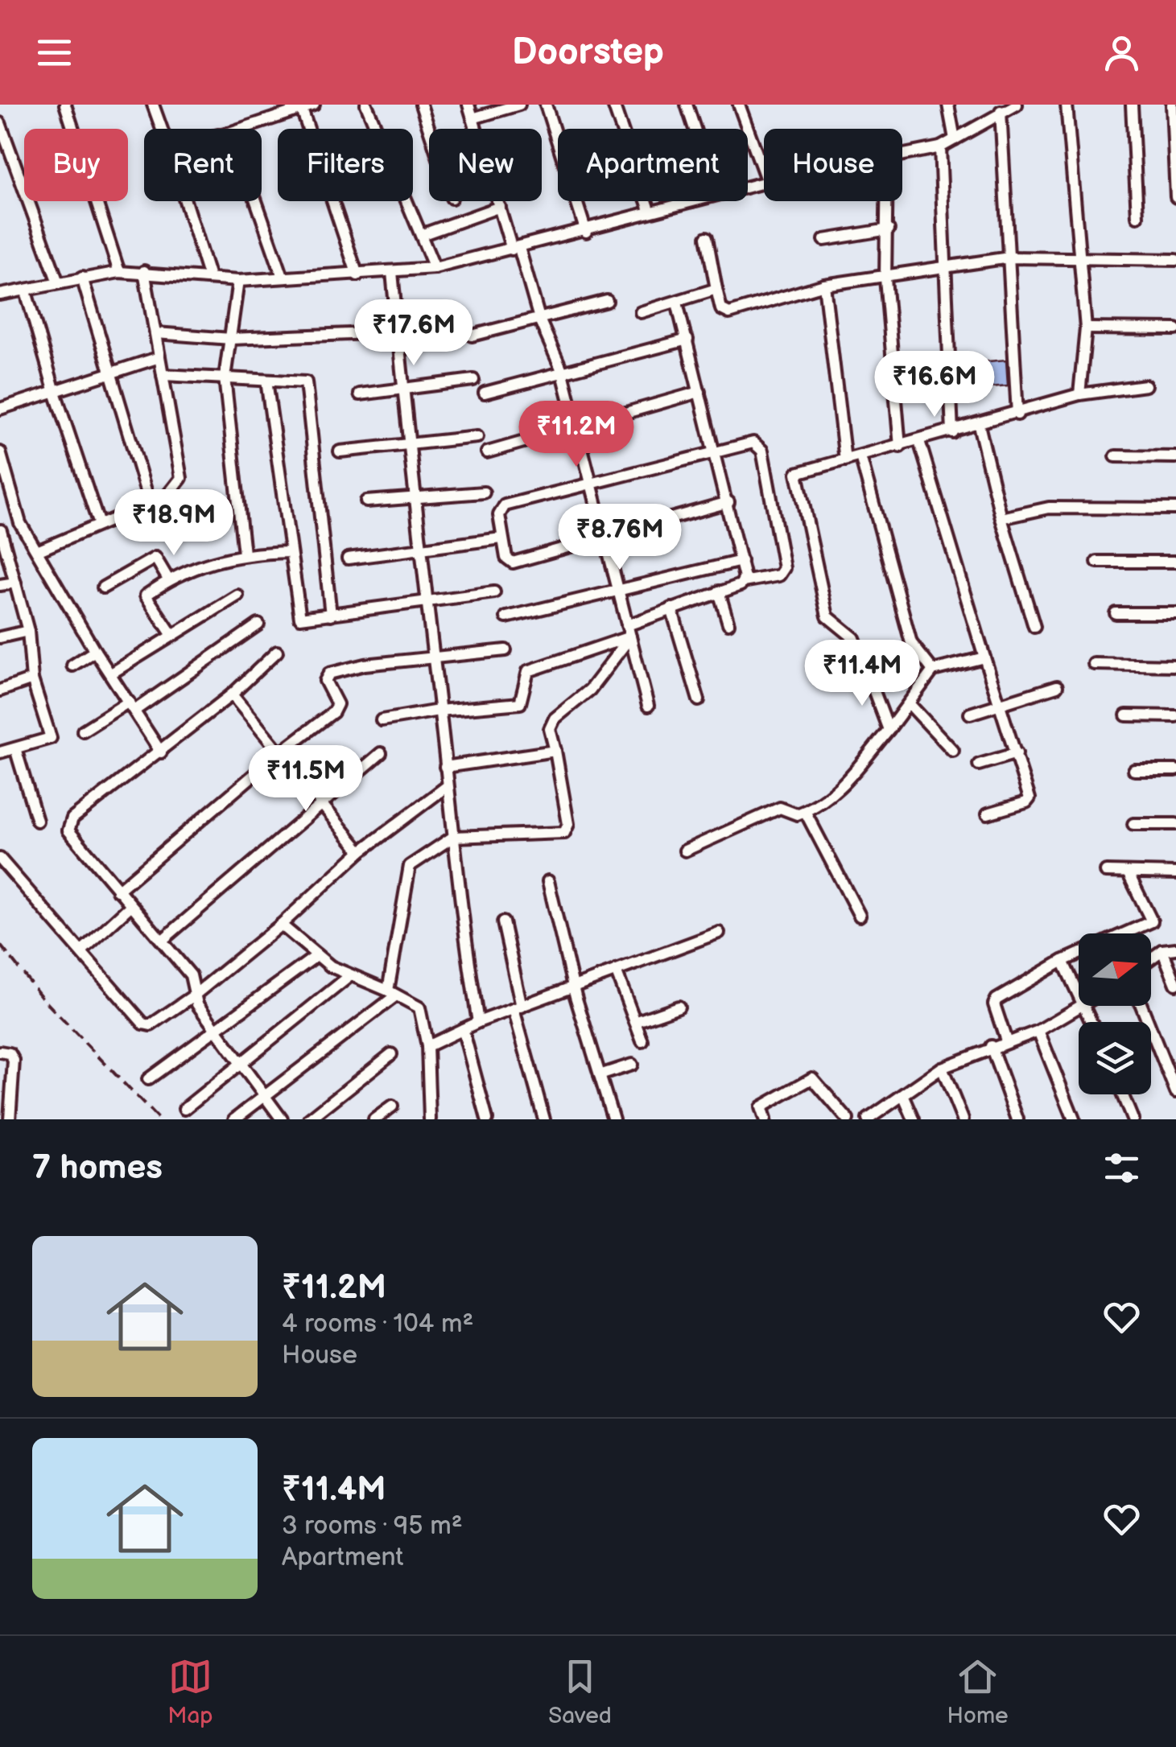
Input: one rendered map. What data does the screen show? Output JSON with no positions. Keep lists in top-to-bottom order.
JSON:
{
  "north": "right",
  "page": {
    "header": "Doorstep",
    "chip": [
      "Buy",
      "Rent",
      "Filters",
      "New",
      "Apartment",
      "House"
    ],
    "price": [
      "₹17.6M",
      "₹16.6M",
      "₹11.2M",
      "₹18.9M",
      "₹8.76M",
      "₹11.4M",
      "₹11.5M"
    ],
    "heading": "7 homes",
    "list": [
      {
        "name": "₹11.2M",
        "note": "4 rooms · 104 m² · House"
      },
      {
        "name": "₹11.4M",
        "note": "3 rooms · 95 m² · Apartment"
      }
    ],
    "tabs": ["Map", "Saved", "Home"]
  }
}
